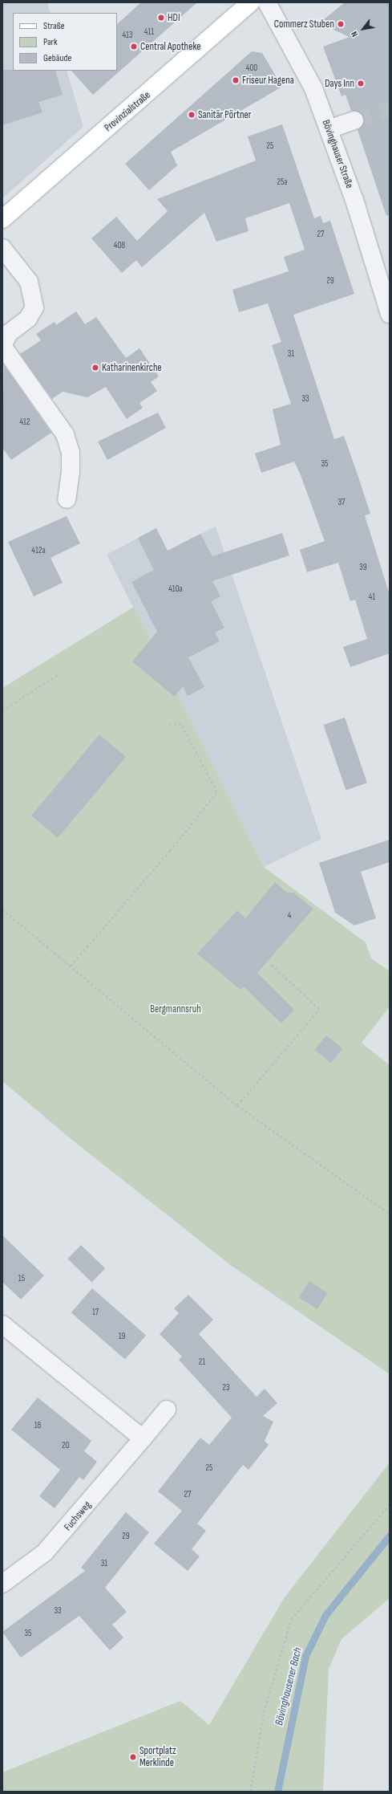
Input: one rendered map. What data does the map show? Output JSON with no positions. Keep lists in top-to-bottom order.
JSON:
{
  "streets": {
    "main road": ["Provinzialstraße"],
    "street": ["Bövinghauser Straße", "Fuchsweg"]
  },
  "water": ["Bövinghausener Bach"],
  "parks": ["Bergmannsruh"],
  "places": [
    "HDI",
    "Commerz Stuben",
    "Central Apotheke",
    "Friseur Hagena",
    "Days Inn",
    "Sanitär Pörtner",
    "Katharinenkirche",
    "Sportplatz Merklinde"
  ],
  "house_numbers": [
    "411",
    "413",
    "400",
    "25",
    "25a",
    "27",
    "408",
    "29",
    "31",
    "33",
    "412",
    "35",
    "37",
    "412a",
    "39",
    "410a",
    "41",
    "4",
    "15",
    "17",
    "19",
    "21",
    "23",
    "18",
    "20",
    "25",
    "27",
    "29",
    "31",
    "33",
    "35"
  ],
  "legend": ["Straße", "Park", "Gebäude"],
  "north": "bottom left"
}
